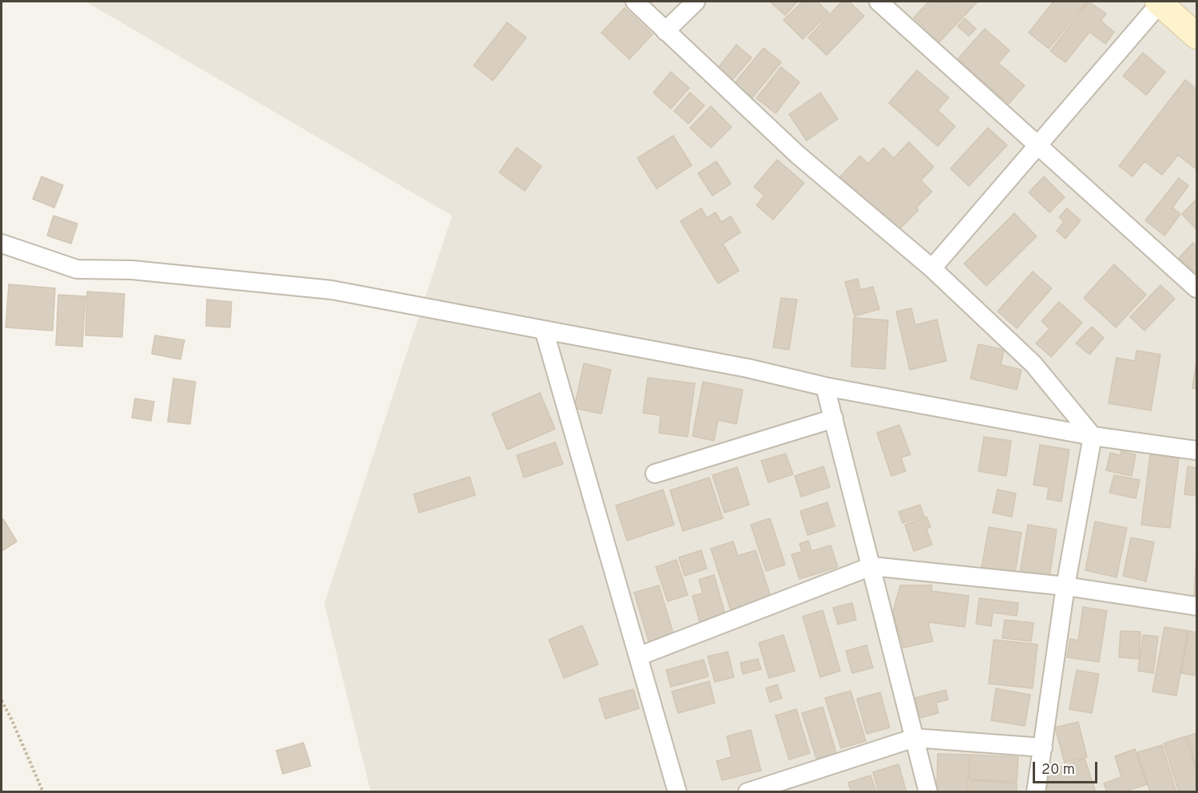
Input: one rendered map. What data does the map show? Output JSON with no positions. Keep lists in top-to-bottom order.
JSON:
{
  "scale_bar": "20 m"
}
